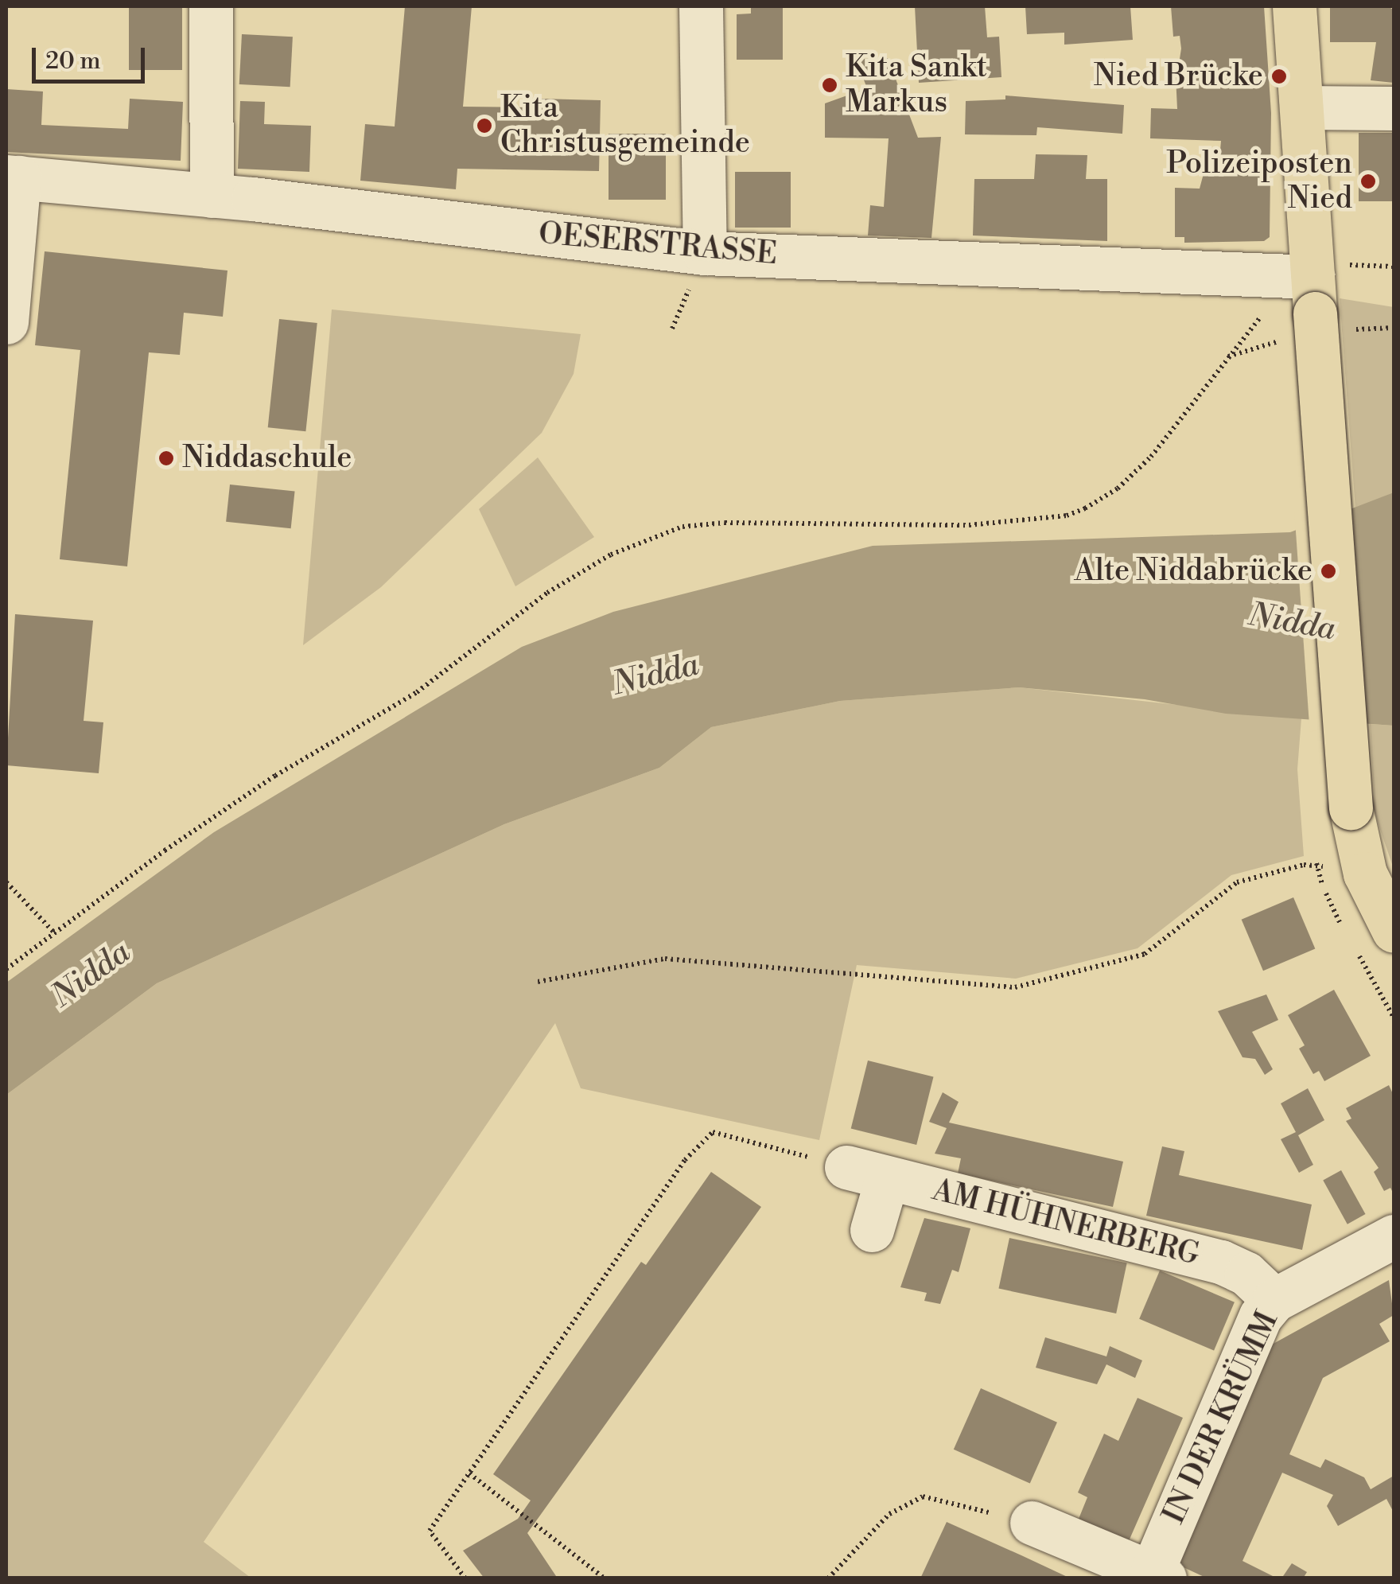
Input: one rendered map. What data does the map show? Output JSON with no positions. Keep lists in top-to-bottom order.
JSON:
{
  "streets": {
    "street": ["OESERSTRASSE", "AM HÜHNERBERG", "IN DER KRÜMM"]
  },
  "crossings": [
    ["AM HÜHNERBERG", "IN DER KRÜMM"]
  ],
  "water": ["Nidda"],
  "places": [
    "Nied Brücke",
    "Kita Sankt Markus",
    "Kita Christusgemeinde",
    "Polizeiposten Nied",
    "Niddaschule",
    "Alte Niddabrücke"
  ],
  "scale_bar": "20 m"
}
